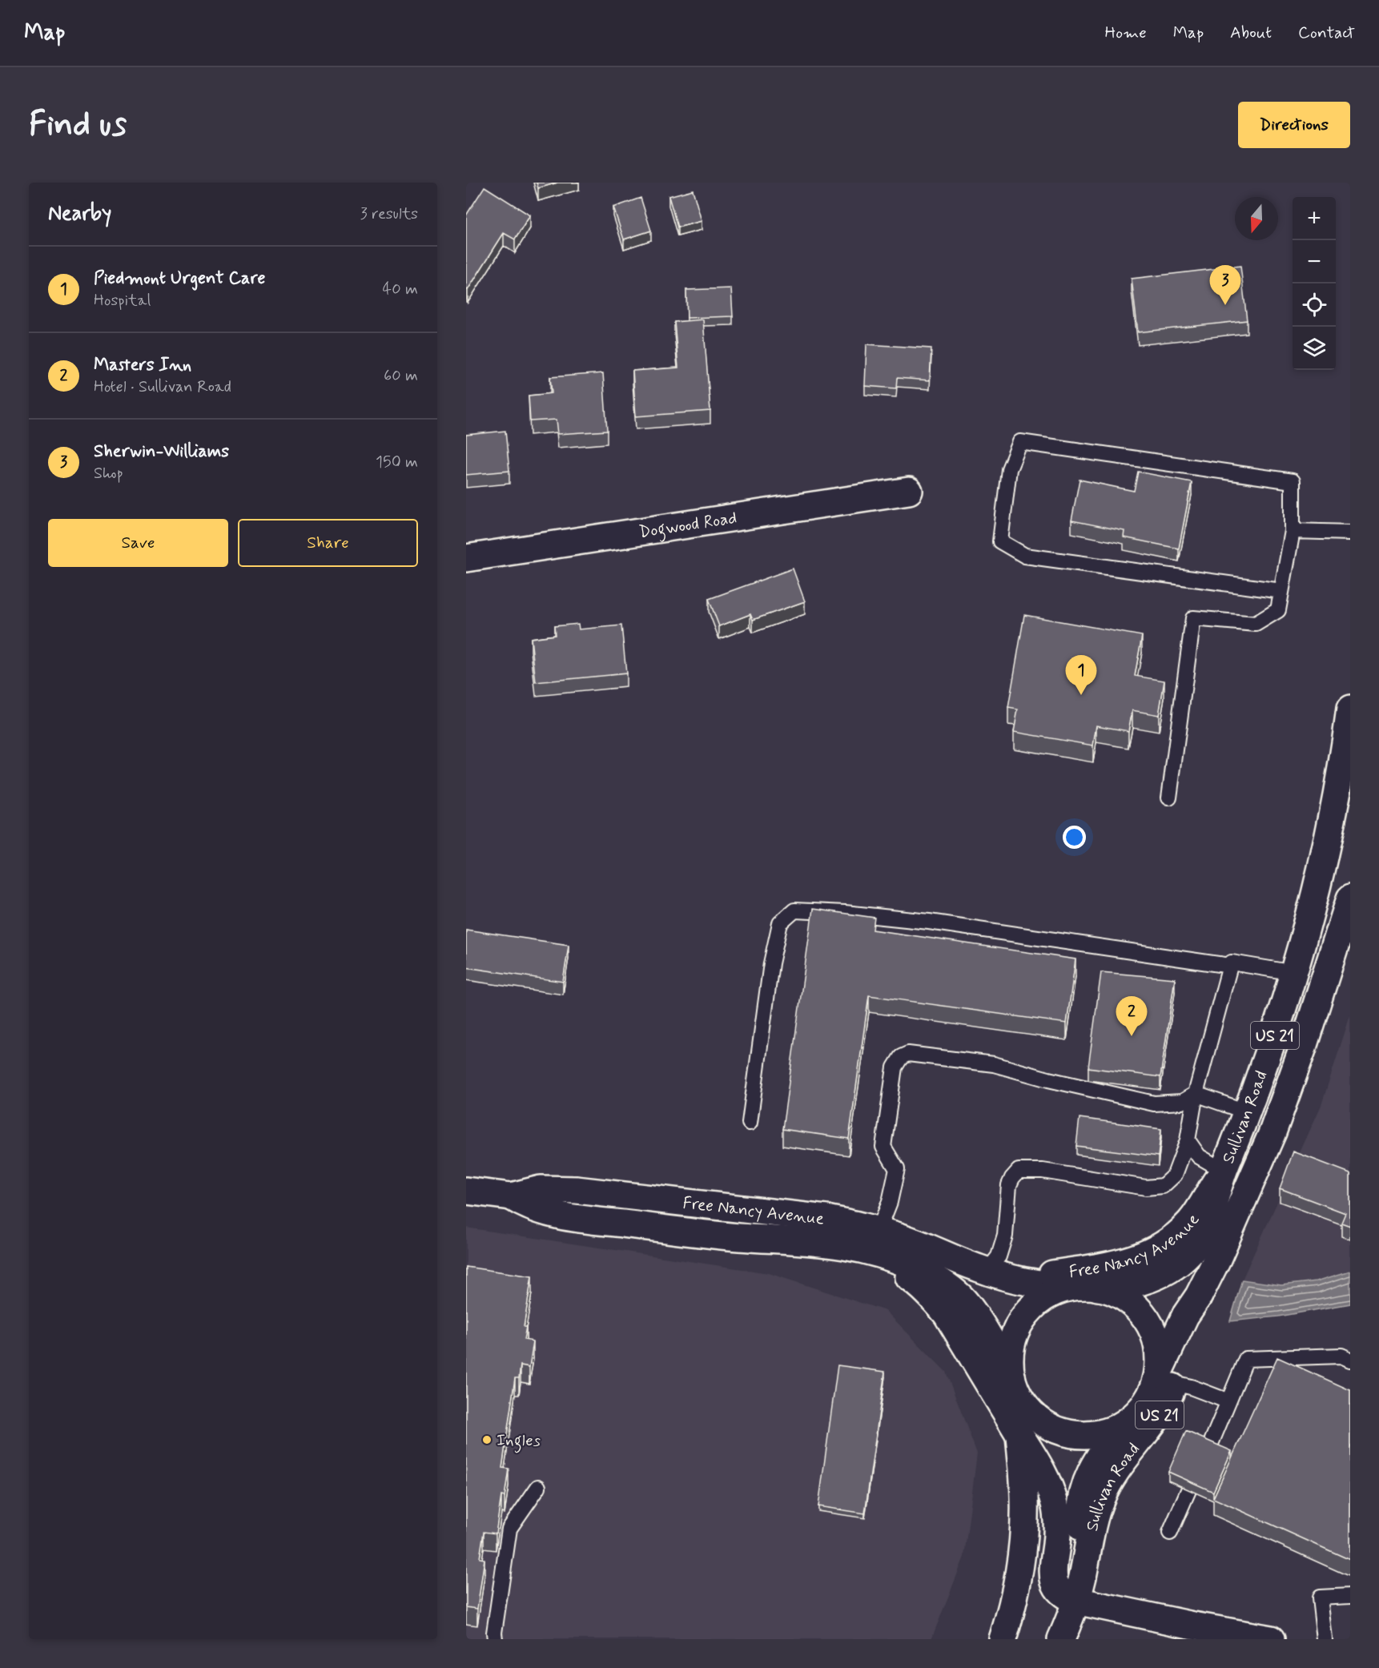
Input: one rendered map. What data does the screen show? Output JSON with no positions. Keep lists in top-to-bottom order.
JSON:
{
  "streets": {
    "main road": [
      "Dogwood Road",
      "US 21",
      "Sullivan Road",
      "Free Nancy Avenue"
    ]
  },
  "crossings": [
    ["US 21", "Sullivan Road"],
    ["US 21", "Free Nancy Avenue"],
    ["Sullivan Road", "Free Nancy Avenue"]
  ],
  "places": ["Ingles"],
  "north": "bottom",
  "page": {
    "header": "Map",
    "nav": [
      "Home",
      "Map",
      "About",
      "Contact"
    ],
    "buttons": [
      "Directions",
      ["Save", "Share"]
    ],
    "title": "Find us",
    "heading": ["Nearby", "3 results"],
    "map_buttons": ["+", "−"],
    "list": [
      {
        "mark": "1",
        "name": "Piedmont Urgent Care",
        "note": "Hospital",
        "value": "40 m"
      },
      {
        "mark": "2",
        "name": "Masters Inn",
        "note": "Hotel · Sullivan Road",
        "value": "60 m"
      },
      {
        "mark": "3",
        "name": "Sherwin-Williams",
        "note": "Shop",
        "value": "150 m"
      }
    ],
    "pins": ["3", "1", "2"]
  }
}
